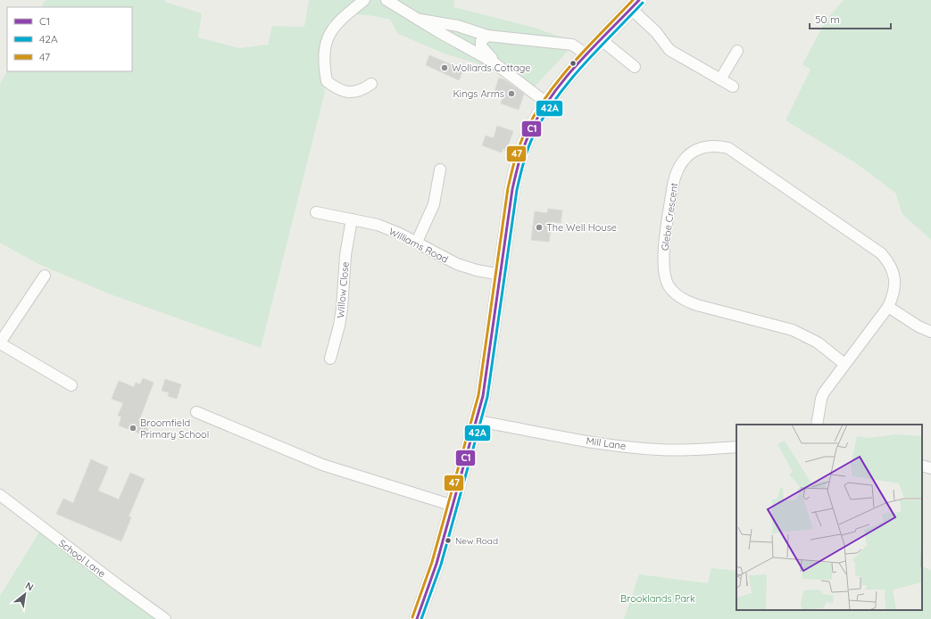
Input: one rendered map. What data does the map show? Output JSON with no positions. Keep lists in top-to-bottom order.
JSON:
{
  "streets": {
    "street": [
      "Glebe Crescent",
      "Williams Road",
      "Willow Close",
      "Mill Lane",
      "School Lane"
    ]
  },
  "crossings": [
    ["Williams Road", "Willow Close"]
  ],
  "parks": ["Brooklands Park"],
  "places": [
    "Wollards Cottage",
    "Kings Arms",
    "The Well House",
    "Broomfield Primary School",
    "New Road"
  ],
  "lines": ["transit line C1", "transit line 47", "transit line 42A"],
  "legend": ["C1", "42A", "47"],
  "scale_bar": "50 m",
  "north": "top right"
}
